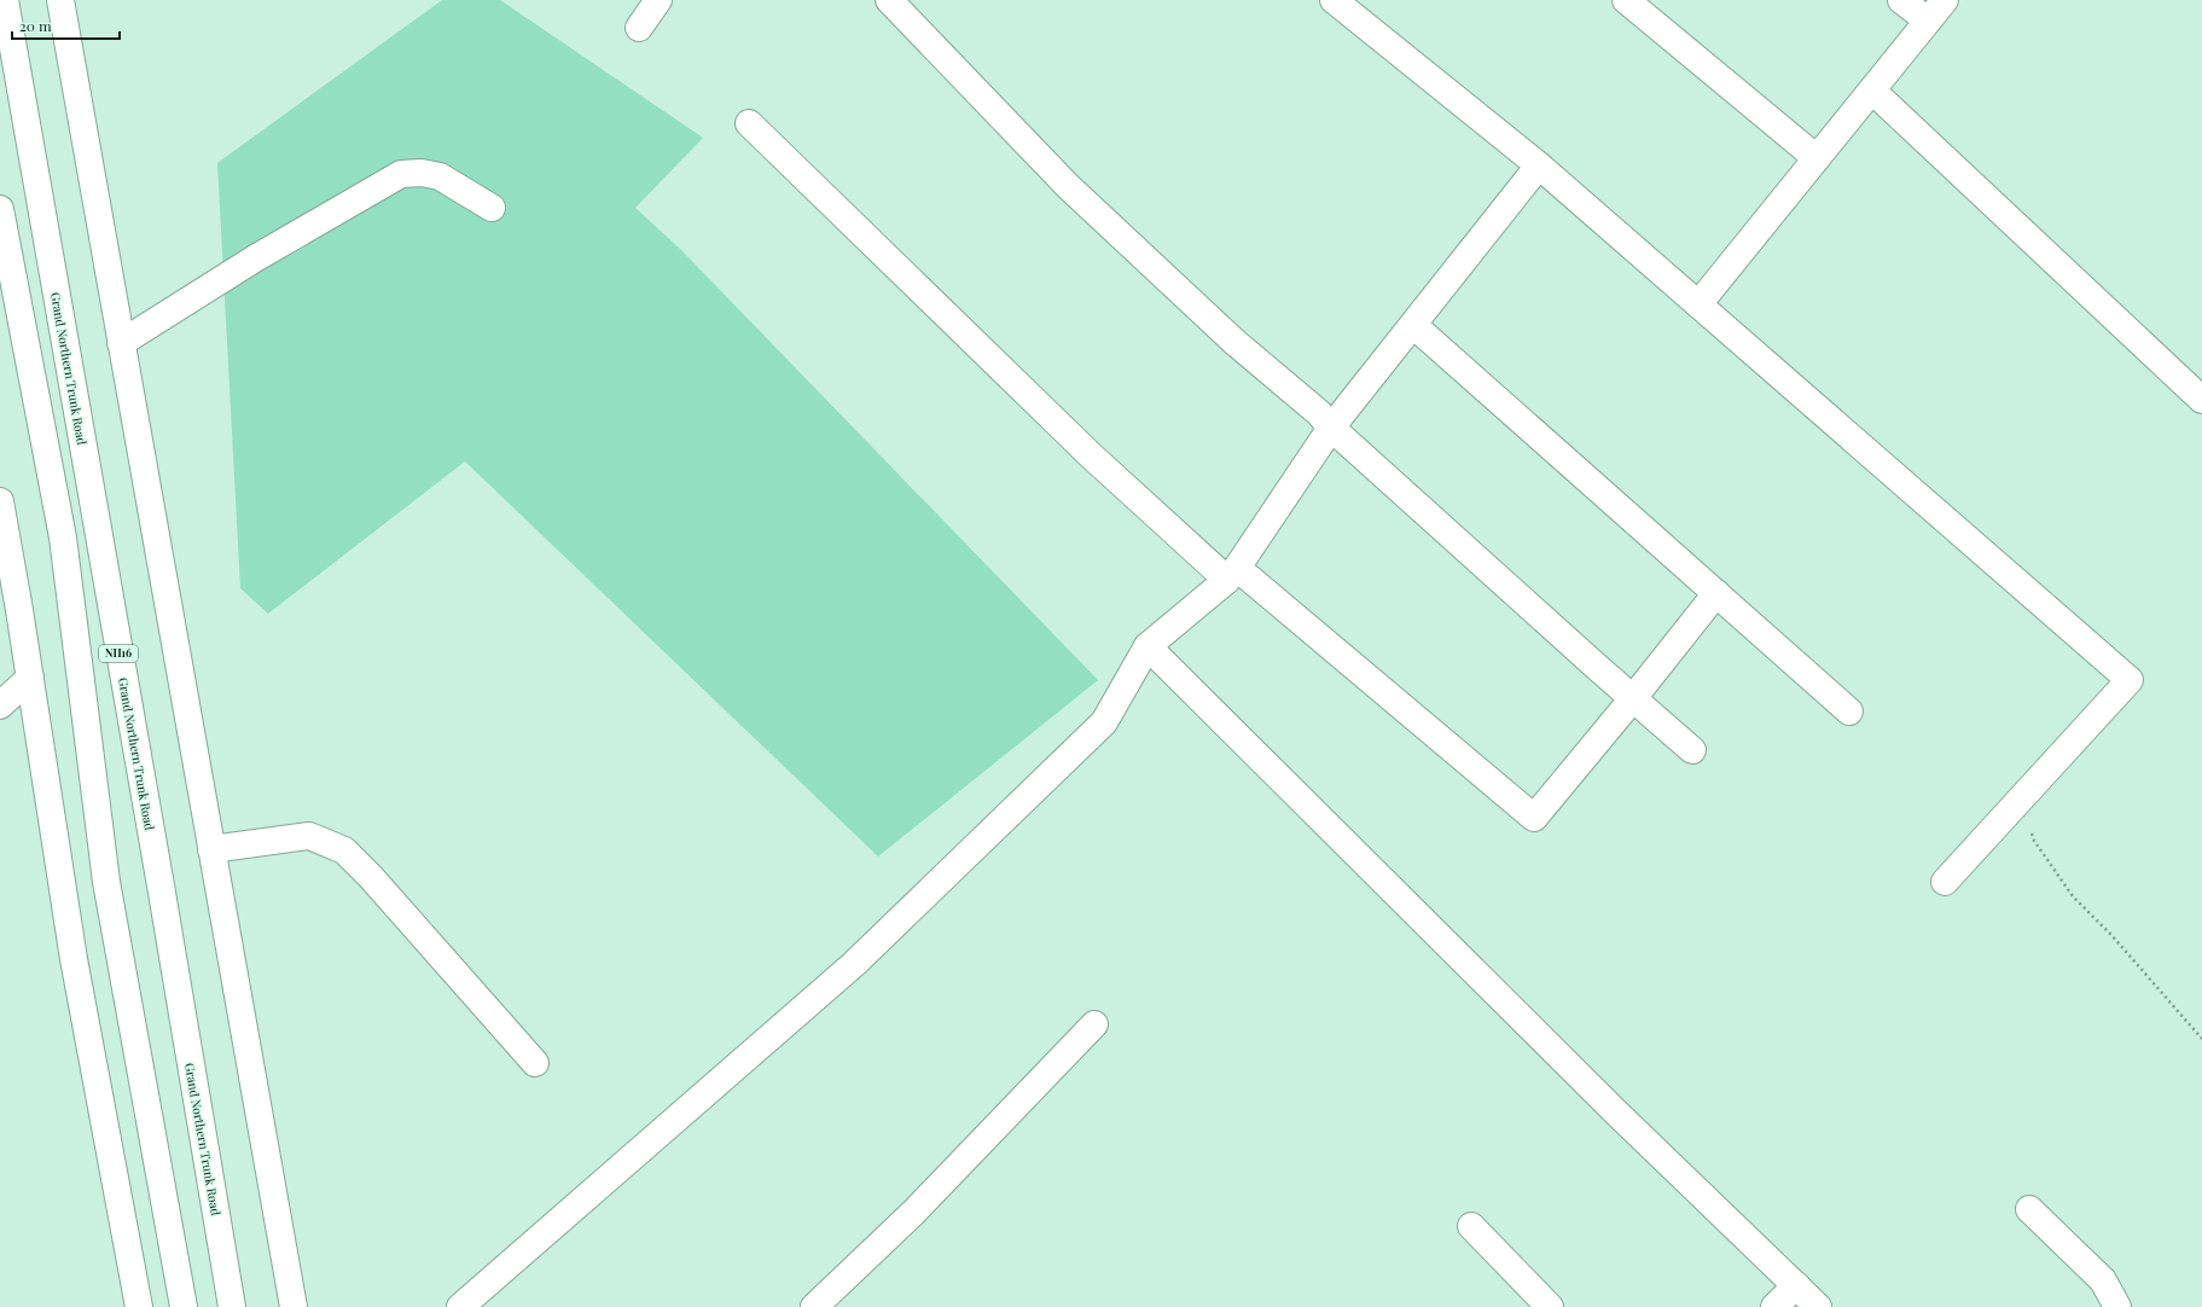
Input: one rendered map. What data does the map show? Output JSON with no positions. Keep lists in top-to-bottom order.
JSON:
{
  "streets": {
    "main road": ["Grand Northern Trunk Road", "NH16"]
  },
  "scale_bar": "20 m"
}
